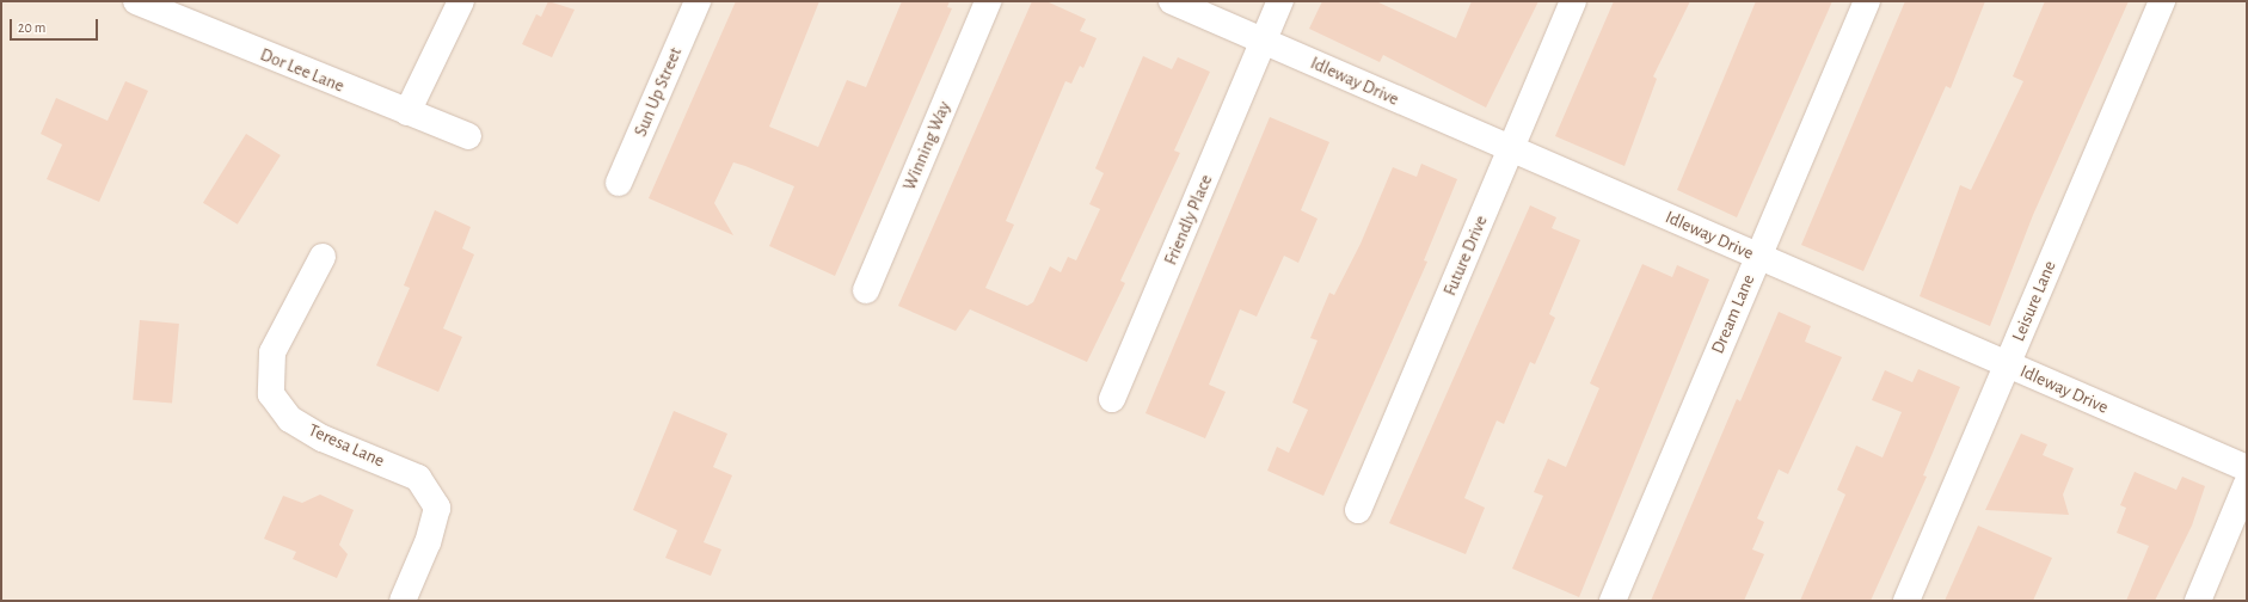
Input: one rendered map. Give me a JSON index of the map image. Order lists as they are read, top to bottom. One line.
{"streets":{"street":["Dor Lee Lane","Idleway Drive","Sun Up Street","Winning Way","Friendly Place","Future Drive","Leisure Lane","Dream Lane","Teresa Lane"]},"crossings":[["Idleway Drive","Friendly Place"],["Idleway Drive","Future Drive"],["Idleway Drive","Leisure Lane"],["Idleway Drive","Dream Lane"]],"scale_bar":"20 m"}
